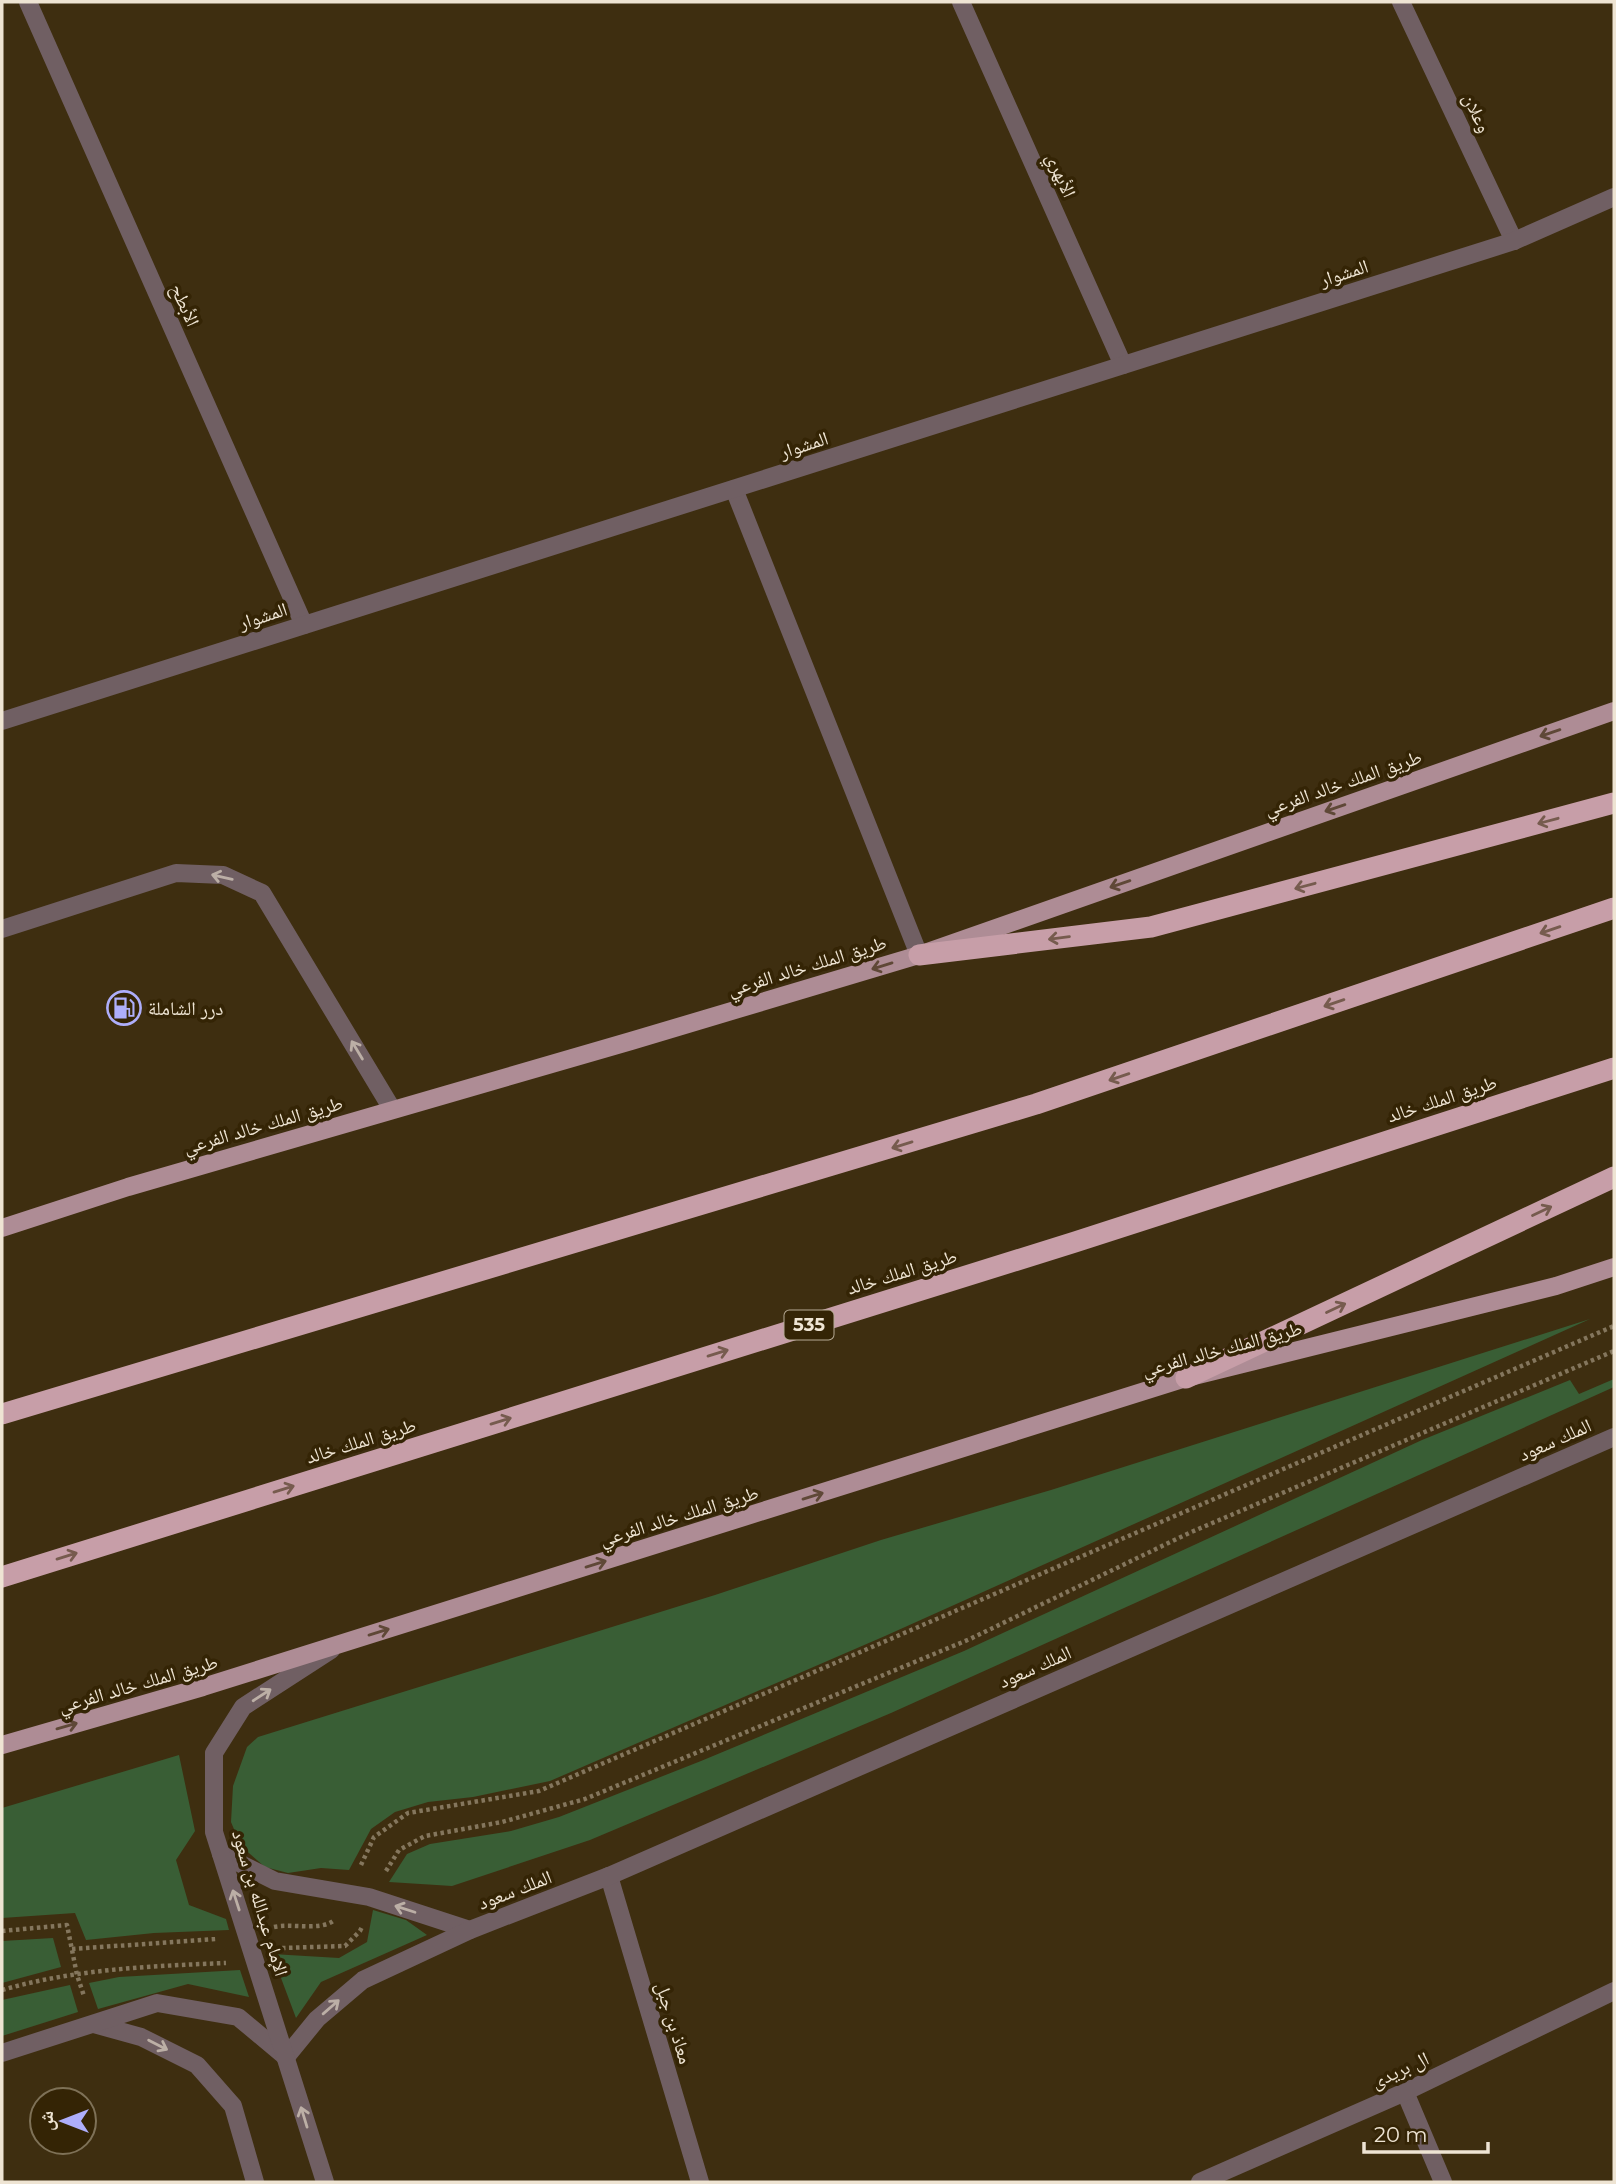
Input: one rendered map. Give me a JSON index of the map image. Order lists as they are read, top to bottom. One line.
{"streets":{"highway":["طريق الملك خالد","535"],"main road":["طريق الملك خالد الفرعي"],"street":["وعلان","الأبهري","المشوار","الأبطح","الملك سعود","الإمام عبدالله بن سعود","معاذ بن جبل","ال بريدى"]},"crossings":[["وعلان","المشوار"],["الأبهري","المشوار"],["المشوار","الأبطح"],["طريق الملك خالد الفرعي","الإمام عبدالله بن سعود"],["الملك سعود","الإمام عبدالله بن سعود"],["الملك سعود","معاذ بن جبل"]],"one_way":["الإمام عبدالله بن سعود"],"places":{"fuel station":["درر الشاملة"]},"scale_bar":"20 m","north":"left"}
